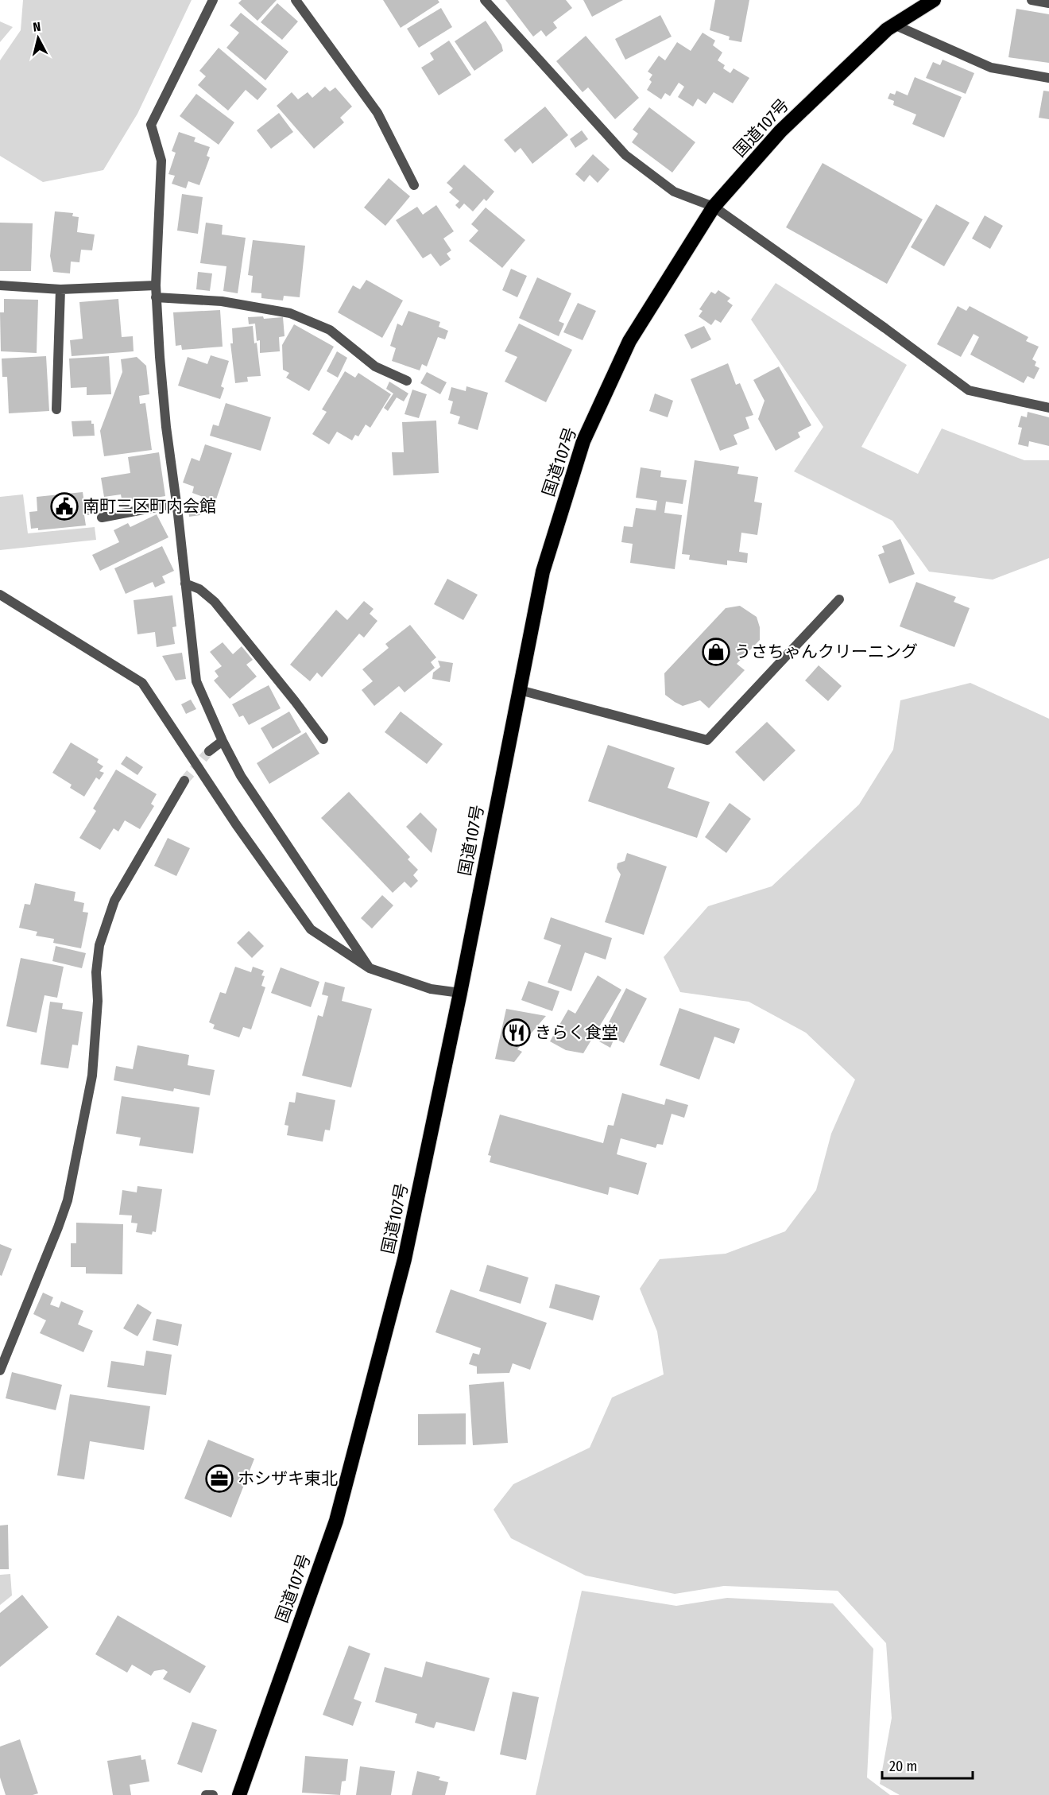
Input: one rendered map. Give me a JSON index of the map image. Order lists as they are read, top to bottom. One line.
{"streets":{"highway":["国道107号"]},"places":{"public building":["南町三区町内会館"],"shop":["うさちゃんクリーニング"],"restaurant":["きらく食堂"],"office":["ホシザキ東北"]},"scale_bar":"20 m","north":"top"}
